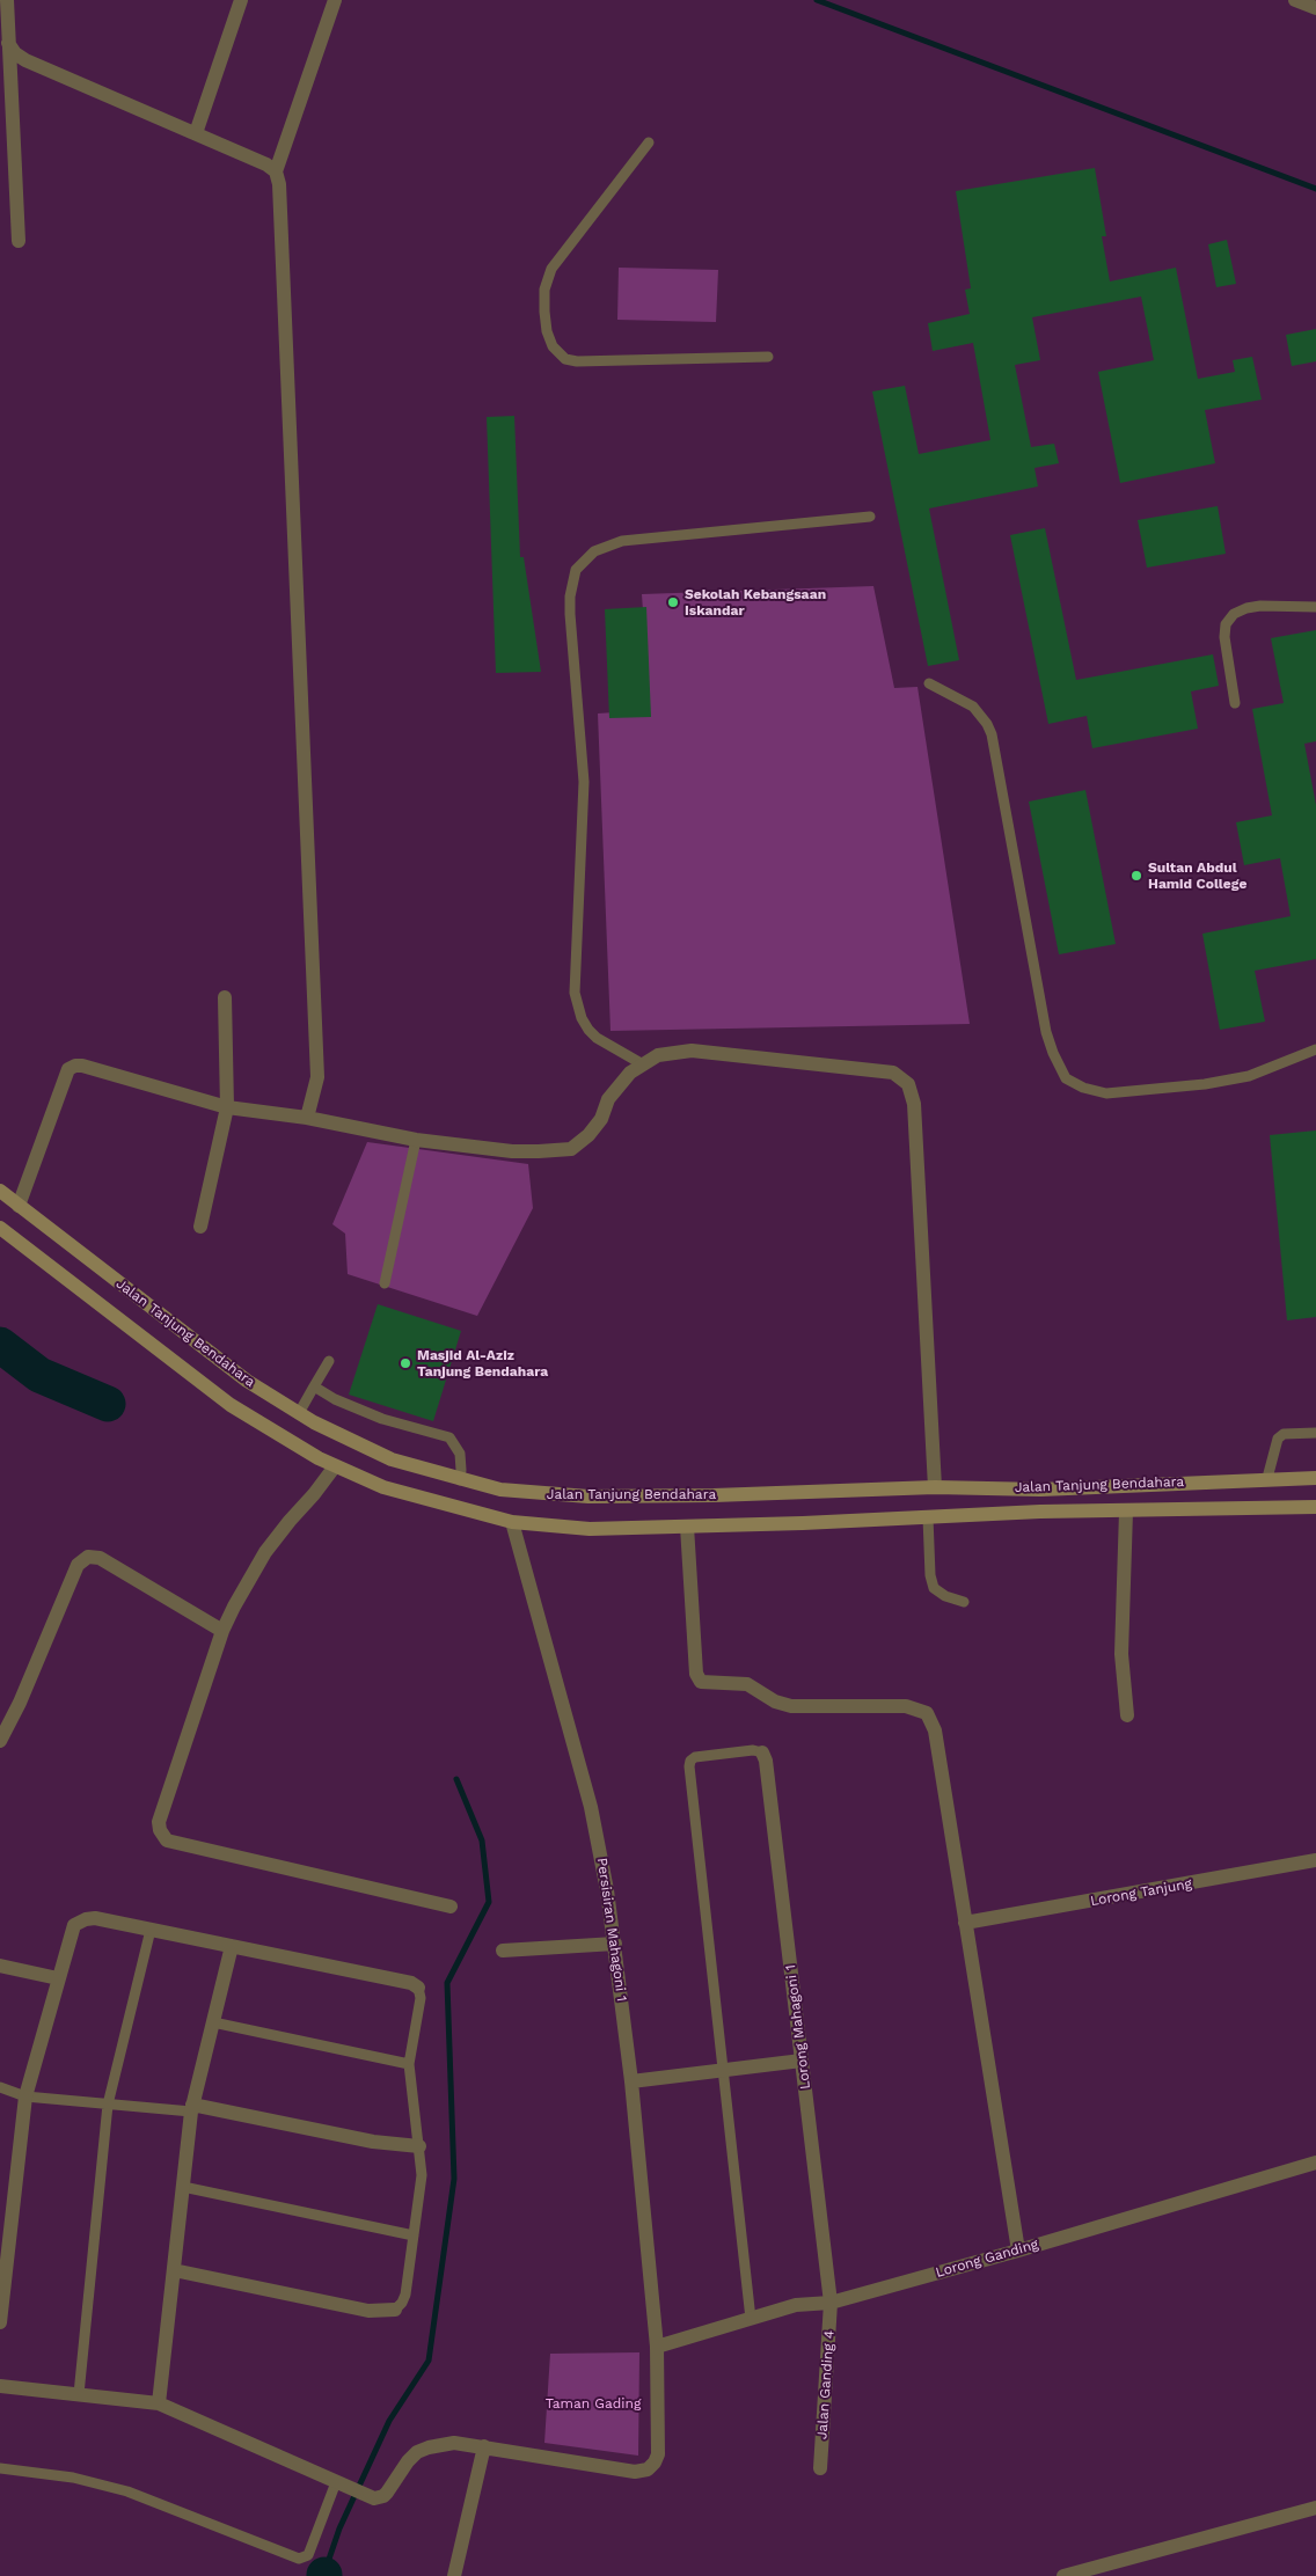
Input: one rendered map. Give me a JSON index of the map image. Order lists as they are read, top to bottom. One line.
{"streets":{"main road":["Jalan Tanjung Bendahara"],"street":["Lorong Tanjung","Persisiran Mahagoni 1","Lorong Mahagoni 1","Lorong Ganding","Jalan Ganding 4"]},"crossings":[["Jalan Tanjung Bendahara","Persisiran Mahagoni 1"],["Persisiran Mahagoni 1","Lorong Ganding"],["Lorong Mahagoni 1","Lorong Ganding"],["Lorong Mahagoni 1","Jalan Ganding 4"],["Lorong Ganding","Jalan Ganding 4"]],"parks":["Taman Gading"],"places":["Sekolah Kebangsaan Iskandar","Sultan Abdul Hamid College","Masjid Al-Aziz Tanjung Bendahara"]}
